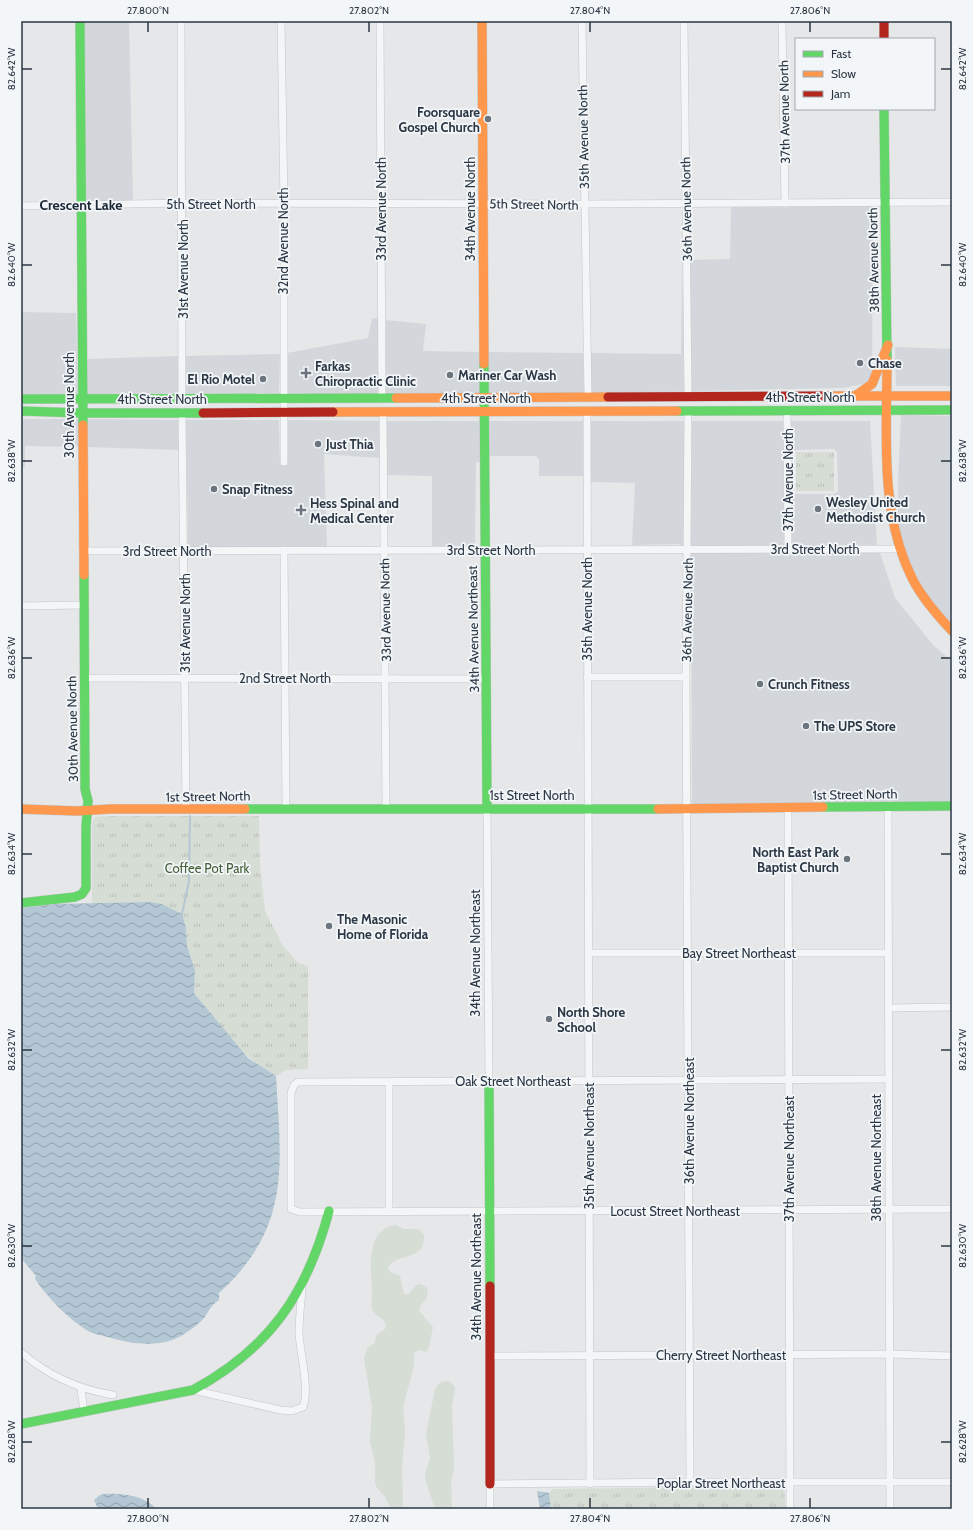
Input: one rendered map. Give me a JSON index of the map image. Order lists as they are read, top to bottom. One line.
{"streets":{"street":["37th Avenue North","35th Avenue North","5th Street North","33rd Avenue North","34th Avenue North","36th Avenue North","32nd Avenue North","38th Avenue North","31st Avenue North","4th Street North","30th Avenue North","3rd Street North","34th Avenue Northeast","2nd Street North","1st Street North","Bay Street Northeast","Oak Street Northeast","36th Avenue Northeast","35th Avenue Northeast","38th Avenue Northeast","37th Avenue Northeast","Locust Street Northeast","Cherry Street Northeast","Poplar Street Northeast"]},"crossings":[["37th Avenue North","5th Street North"],["37th Avenue North","4th Street North"],["37th Avenue North","3rd Street North"],["35th Avenue North","5th Street North"],["35th Avenue North","4th Street North"],["35th Avenue North","3rd Street North"],["35th Avenue North","1st Street North"],["35th Avenue North","35th Avenue Northeast"],["5th Street North","33rd Avenue North"],["5th Street North","34th Avenue North"],["5th Street North","36th Avenue North"],["5th Street North","32nd Avenue North"],["5th Street North","38th Avenue North"],["5th Street North","31st Avenue North"],["5th Street North","30th Avenue North"],["33rd Avenue North","4th Street North"],["33rd Avenue North","3rd Street North"],["33rd Avenue North","2nd Street North"],["33rd Avenue North","1st Street North"],["34th Avenue North","4th Street North"],["34th Avenue North","34th Avenue Northeast"],["36th Avenue North","4th Street North"],["36th Avenue North","3rd Street North"],["36th Avenue North","1st Street North"],["36th Avenue North","36th Avenue Northeast"],["32nd Avenue North","4th Street North"],["38th Avenue North","4th Street North"],["31st Avenue North","4th Street North"],["31st Avenue North","3rd Street North"],["31st Avenue North","2nd Street North"],["31st Avenue North","1st Street North"],["4th Street North","30th Avenue North"],["4th Street North","34th Avenue Northeast"],["30th Avenue North","3rd Street North"],["30th Avenue North","2nd Street North"],["30th Avenue North","1st Street North"],["3rd Street North","34th Avenue Northeast"],["34th Avenue Northeast","2nd Street North"],["34th Avenue Northeast","1st Street North"],["34th Avenue Northeast","Oak Street Northeast"],["34th Avenue Northeast","Locust Street Northeast"],["34th Avenue Northeast","Cherry Street Northeast"],["34th Avenue Northeast","Poplar Street Northeast"],["1st Street North","36th Avenue Northeast"],["1st Street North","35th Avenue Northeast"],["1st Street North","38th Avenue Northeast"],["1st Street North","37th Avenue Northeast"],["Bay Street Northeast","36th Avenue Northeast"],["Bay Street Northeast","35th Avenue Northeast"],["Bay Street Northeast","38th Avenue Northeast"],["Bay Street Northeast","37th Avenue Northeast"],["Oak Street Northeast","36th Avenue Northeast"],["Oak Street Northeast","35th Avenue Northeast"],["Oak Street Northeast","38th Avenue Northeast"],["Oak Street Northeast","37th Avenue Northeast"],["Oak Street Northeast","Locust Street Northeast"],["36th Avenue Northeast","Locust Street Northeast"],["36th Avenue Northeast","Cherry Street Northeast"],["36th Avenue Northeast","Poplar Street Northeast"],["35th Avenue Northeast","Locust Street Northeast"],["35th Avenue Northeast","Cherry Street Northeast"],["35th Avenue Northeast","Poplar Street Northeast"],["38th Avenue Northeast","Locust Street Northeast"],["38th Avenue Northeast","Cherry Street Northeast"],["38th Avenue Northeast","Poplar Street Northeast"],["37th Avenue Northeast","Locust Street Northeast"],["37th Avenue Northeast","Cherry Street Northeast"],["37th Avenue Northeast","Poplar Street Northeast"]],"districts":["Crescent Lake"],"parks":["Coffee Pot Park"],"places":{"other":["Foorsquare Gospel Church","Chase","Mariner Car Wash","El Rio Motel","Just Thia","Snap Fitness","Wesley United Methodist Church","Crunch Fitness","The UPS Store","North East Park Baptist Church","The Masonic Home of Florida","North Shore School"],"health":["Farkas Chiropractic Clinic","Hess Spinal and Medical Center"]},"legend":["Fast","Slow","Jam"],"coordinates":["27.800°N","27.802°N","27.804°N","27.806°N","82.642°W","82.640°W","82.638°W","82.636°W","82.634°W","82.632°W","82.630°W","82.628°W"]}
